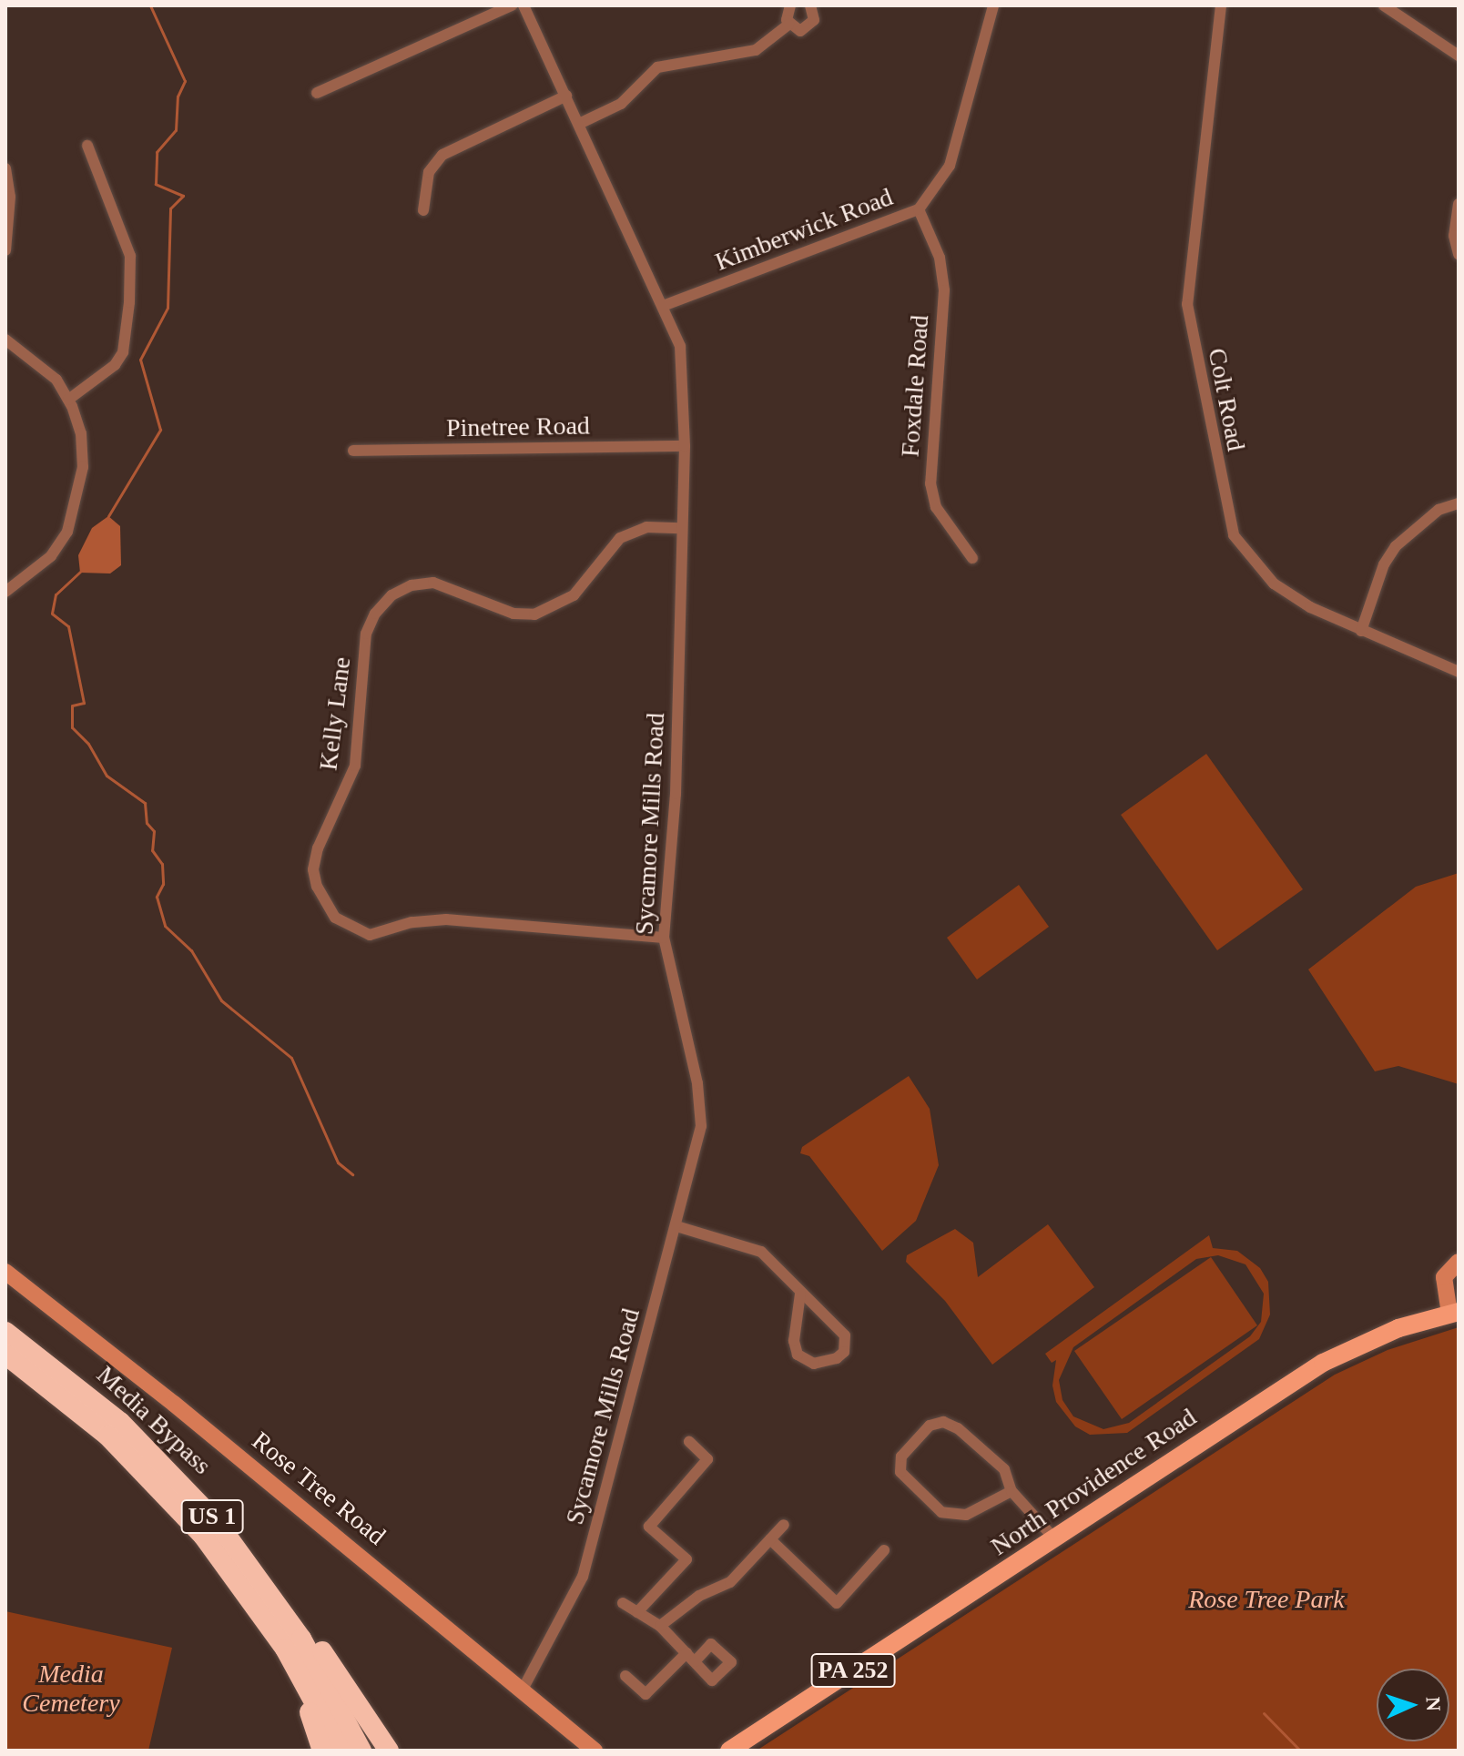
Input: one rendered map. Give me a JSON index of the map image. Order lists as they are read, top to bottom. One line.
{"streets":{"highway":["Media Bypass","US 1"],"main road":["North Providence Road","PA 252"],"street":["Kimberwick Road","Foxdale Road","Colt Road","Pinetree Road","Kelly Lane","Sycamore Mills Road","Rose Tree Road"]},"crossings":[["Kimberwick Road","Foxdale Road"],["Kimberwick Road","Sycamore Mills Road"],["Pinetree Road","Sycamore Mills Road"],["Kelly Lane","Sycamore Mills Road"],["Sycamore Mills Road","Rose Tree Road"]],"parks":["Rose Tree Park","Media Cemetery"],"north":"right"}
